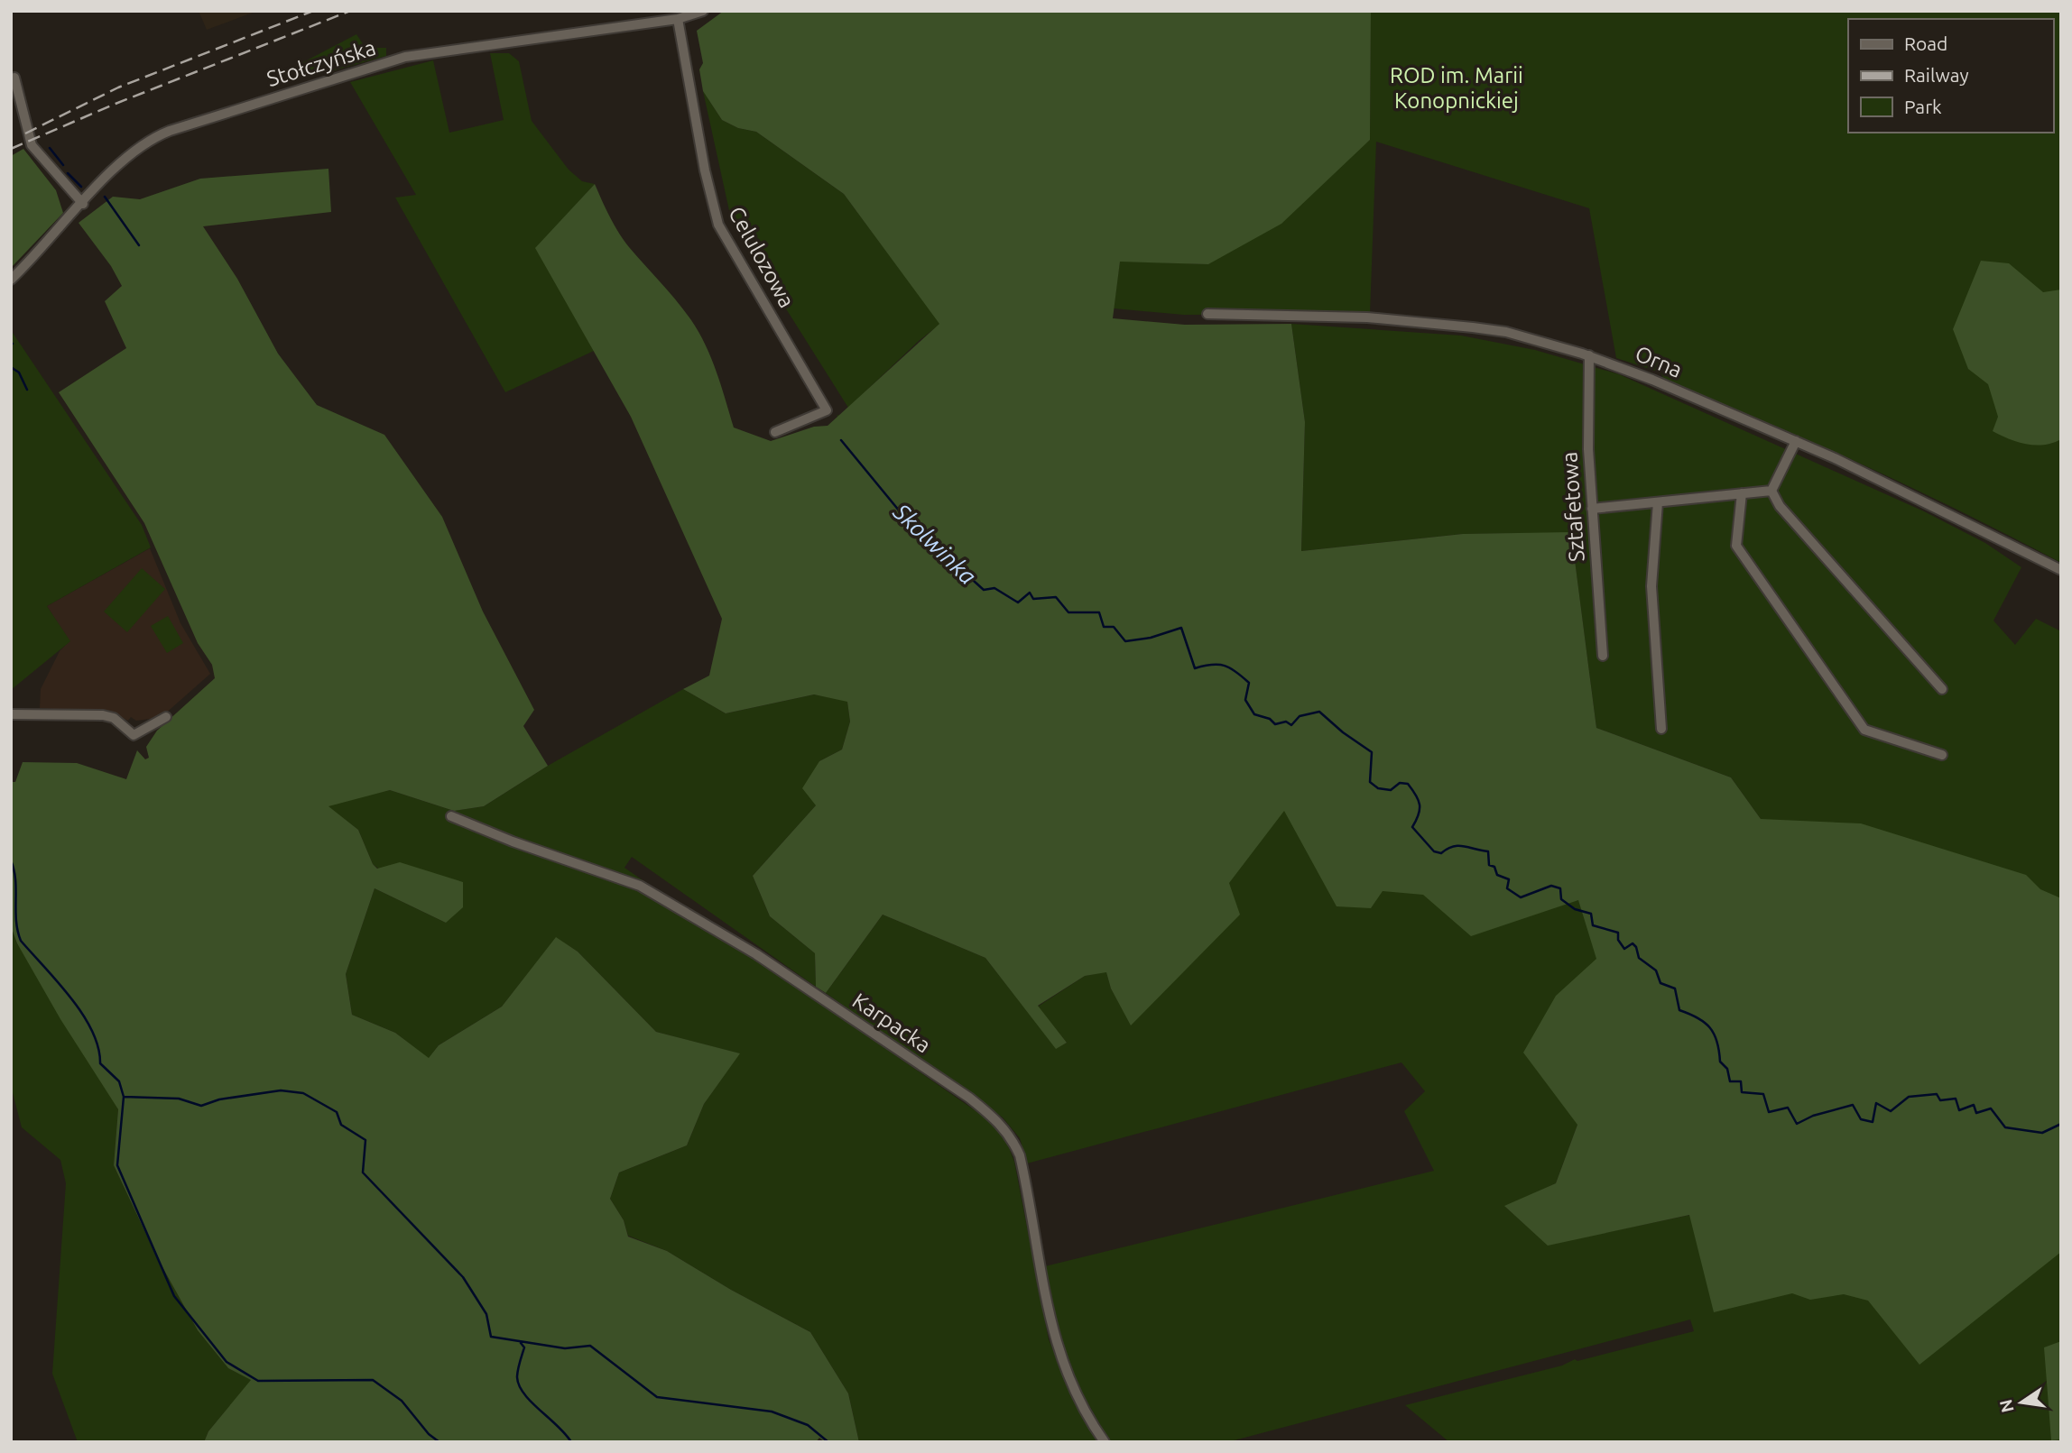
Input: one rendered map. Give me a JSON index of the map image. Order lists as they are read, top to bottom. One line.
{"streets":{"street":["Stołczyńska","Celulozowa","Orna","Sztafetowa","Karpacka"]},"crossings":[["Stołczyńska","Celulozowa"],["Orna","Sztafetowa"]],"water":["Skolwinka"],"parks":["ROD im. Marii Konopnickiej"],"legend":["Road","Railway","Park"],"north":"left"}
